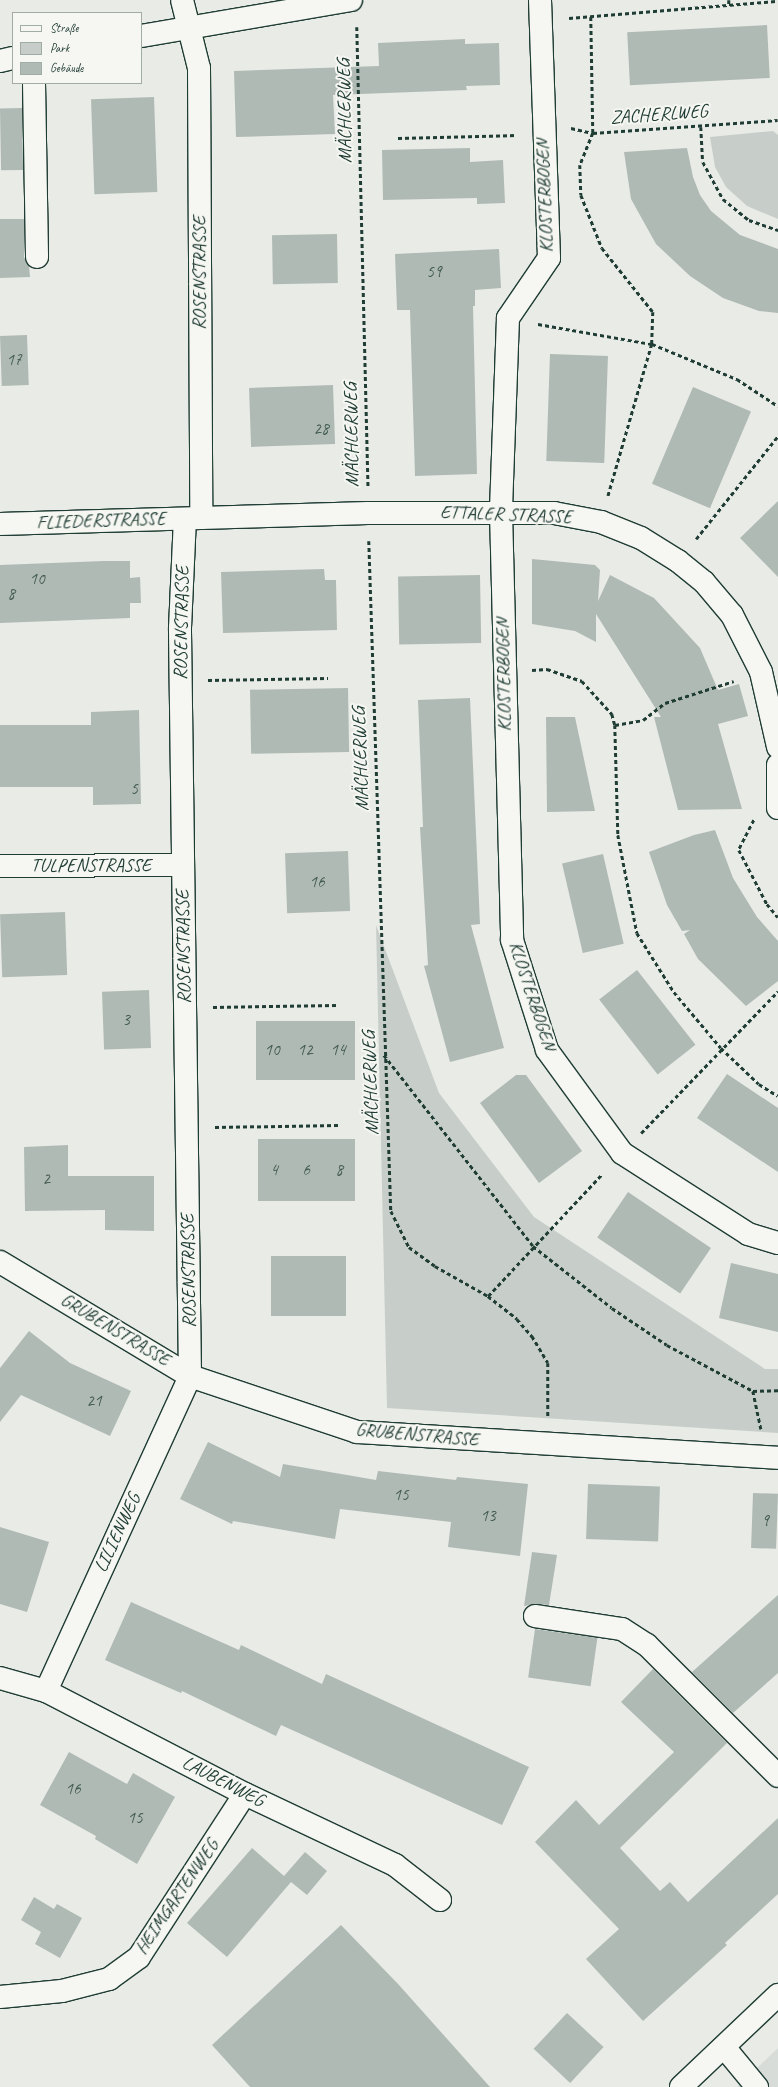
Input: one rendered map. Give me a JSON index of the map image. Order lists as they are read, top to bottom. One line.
{"streets":{"street":["KLOSTERBOGEN","ROSENSTRASSE","ETTALER STRASSE","FLIEDERSTRASSE","TULPENSTRASSE","GRUBENSTRASSE","LILIENWEG","LAUBENWEG","HEIMGARTENWEG"],"path":["MÄCHLERWEG","ZACHERLWEG"]},"crossings":[["MÄCHLERWEG","ETTALER STRASSE"],["MÄCHLERWEG","GRUBENSTRASSE"],["ZACHERLWEG","KLOSTERBOGEN"],["KLOSTERBOGEN","ETTALER STRASSE"],["ROSENSTRASSE","ETTALER STRASSE"],["ROSENSTRASSE","FLIEDERSTRASSE"],["ROSENSTRASSE","TULPENSTRASSE"],["ROSENSTRASSE","GRUBENSTRASSE"],["ROSENSTRASSE","LILIENWEG"],["ETTALER STRASSE","FLIEDERSTRASSE"],["GRUBENSTRASSE","LILIENWEG"],["LILIENWEG","LAUBENWEG"],["LAUBENWEG","HEIMGARTENWEG"]],"house_numbers":["59","17","28","10","8","5","16","3","10","12","14","4","6","8","2","21","15","13","9","16","15"],"legend":["Straße","Park","Gebäude"]}
